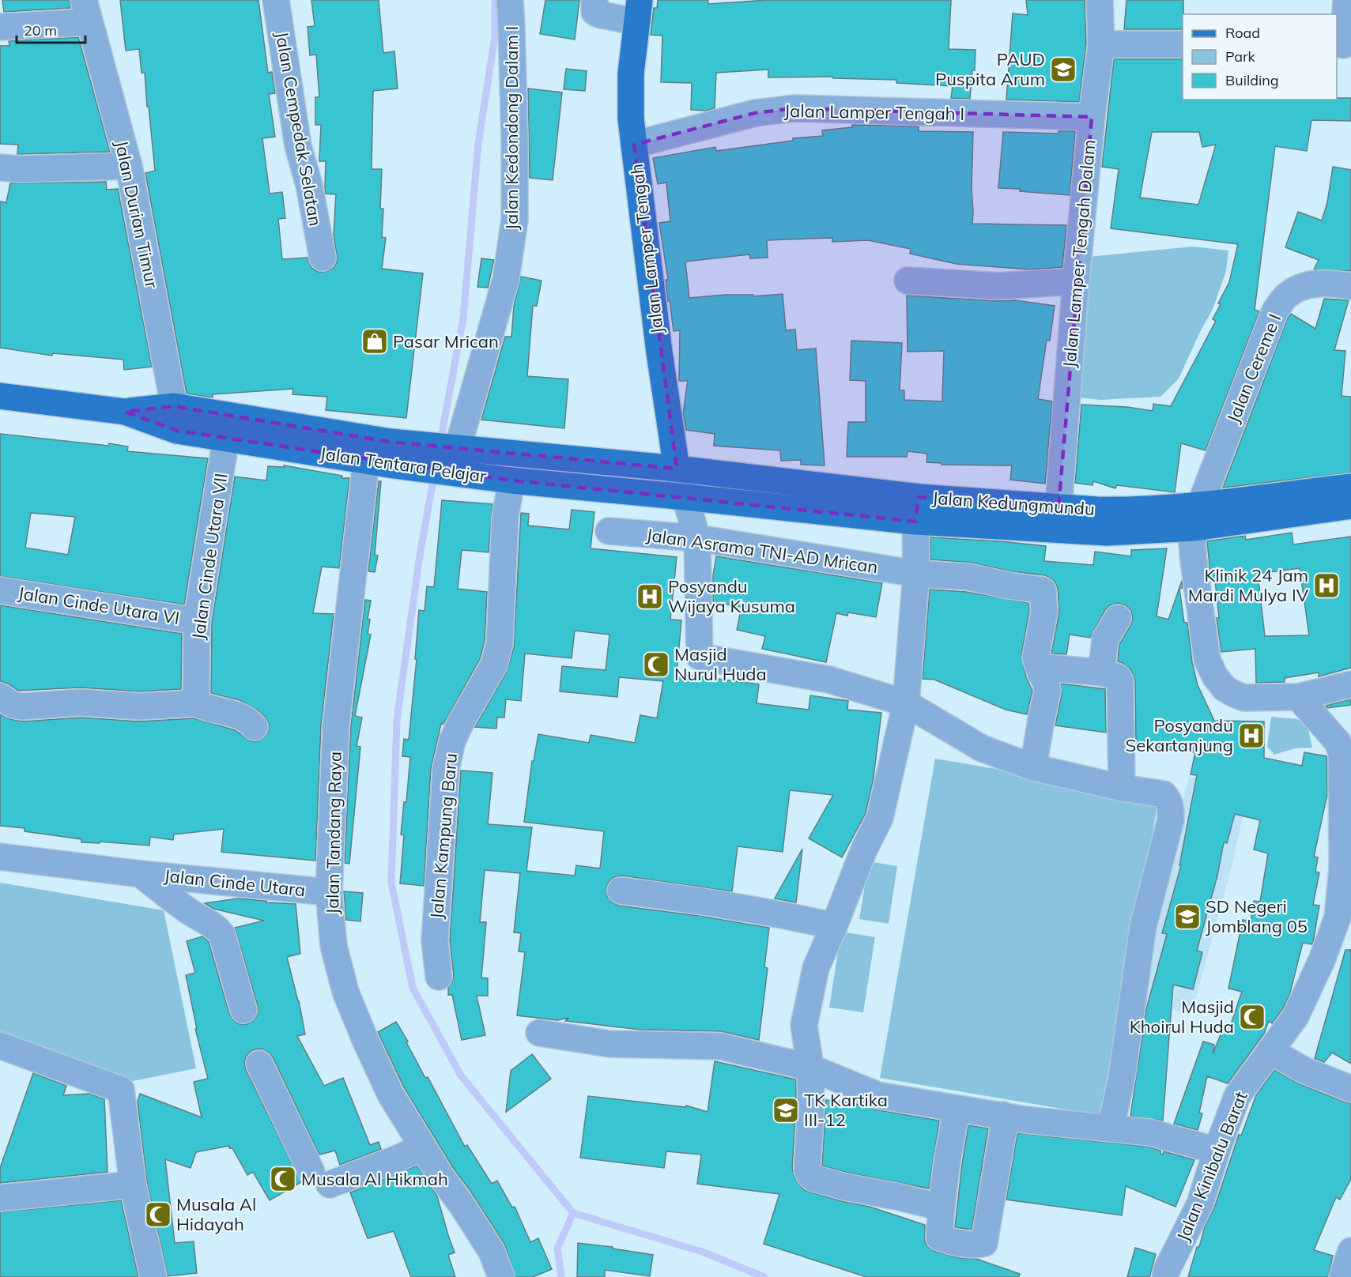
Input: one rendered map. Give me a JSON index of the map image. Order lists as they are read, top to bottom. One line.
{"streets":{"main road":["Jalan Lamper Tengah","Jalan Tentara Pelajar","Jalan Kedungmundu"],"street":["Jalan Lamper Tengah I","Jalan Kedondong Dalam I","Jalan Cempedak Selatan","Jalan Durian Timur","Jalan Lamper Tengah Dalam","Jalan Cereme I","Jalan Asrama TNI-AD Mrican","Jalan Cinde Utara VII","Jalan Cinde Utara VI","Jalan Tandang Raya","Jalan Kampung Baru","Jalan Cinde Utara","Jalan Kinibalu Barat"]},"crossings":[["Jalan Lamper Tengah I","Jalan Lamper Tengah"],["Jalan Lamper Tengah I","Jalan Lamper Tengah Dalam"],["Jalan Kedondong Dalam I","Jalan Tentara Pelajar"],["Jalan Durian Timur","Jalan Tentara Pelajar"],["Jalan Lamper Tengah","Jalan Tentara Pelajar"],["Jalan Lamper Tengah","Jalan Kedungmundu"],["Jalan Lamper Tengah","Jalan Asrama TNI-AD Mrican"],["Jalan Lamper Tengah Dalam","Jalan Kedungmundu"],["Jalan Cereme I","Jalan Kedungmundu"],["Jalan Cereme I","Jalan Kinibalu Barat"],["Jalan Tentara Pelajar","Jalan Kedungmundu"],["Jalan Tentara Pelajar","Jalan Cinde Utara VII"],["Jalan Tentara Pelajar","Jalan Tandang Raya"],["Jalan Tentara Pelajar","Jalan Kampung Baru"],["Jalan Cinde Utara VII","Jalan Cinde Utara VI"],["Jalan Tandang Raya","Jalan Cinde Utara"]],"places":{"school or university":["PAUD Puspita Arum","SD Negeri Jomblang 05","TK Kartika III-12"],"shop":["Pasar Mrican"],"hospital":["Klinik 24 Jam Mardi Mulya IV","Posyandu Wijaya Kusuma","Posyandu Sekartanjung"],"mosque":["Masjid Nurul Huda","Masjid Khoirul Huda","Musala Al Hikmah","Musala Al Hidayah"]},"legend":["Road","Park","Building"],"scale_bar":"20 m"}
